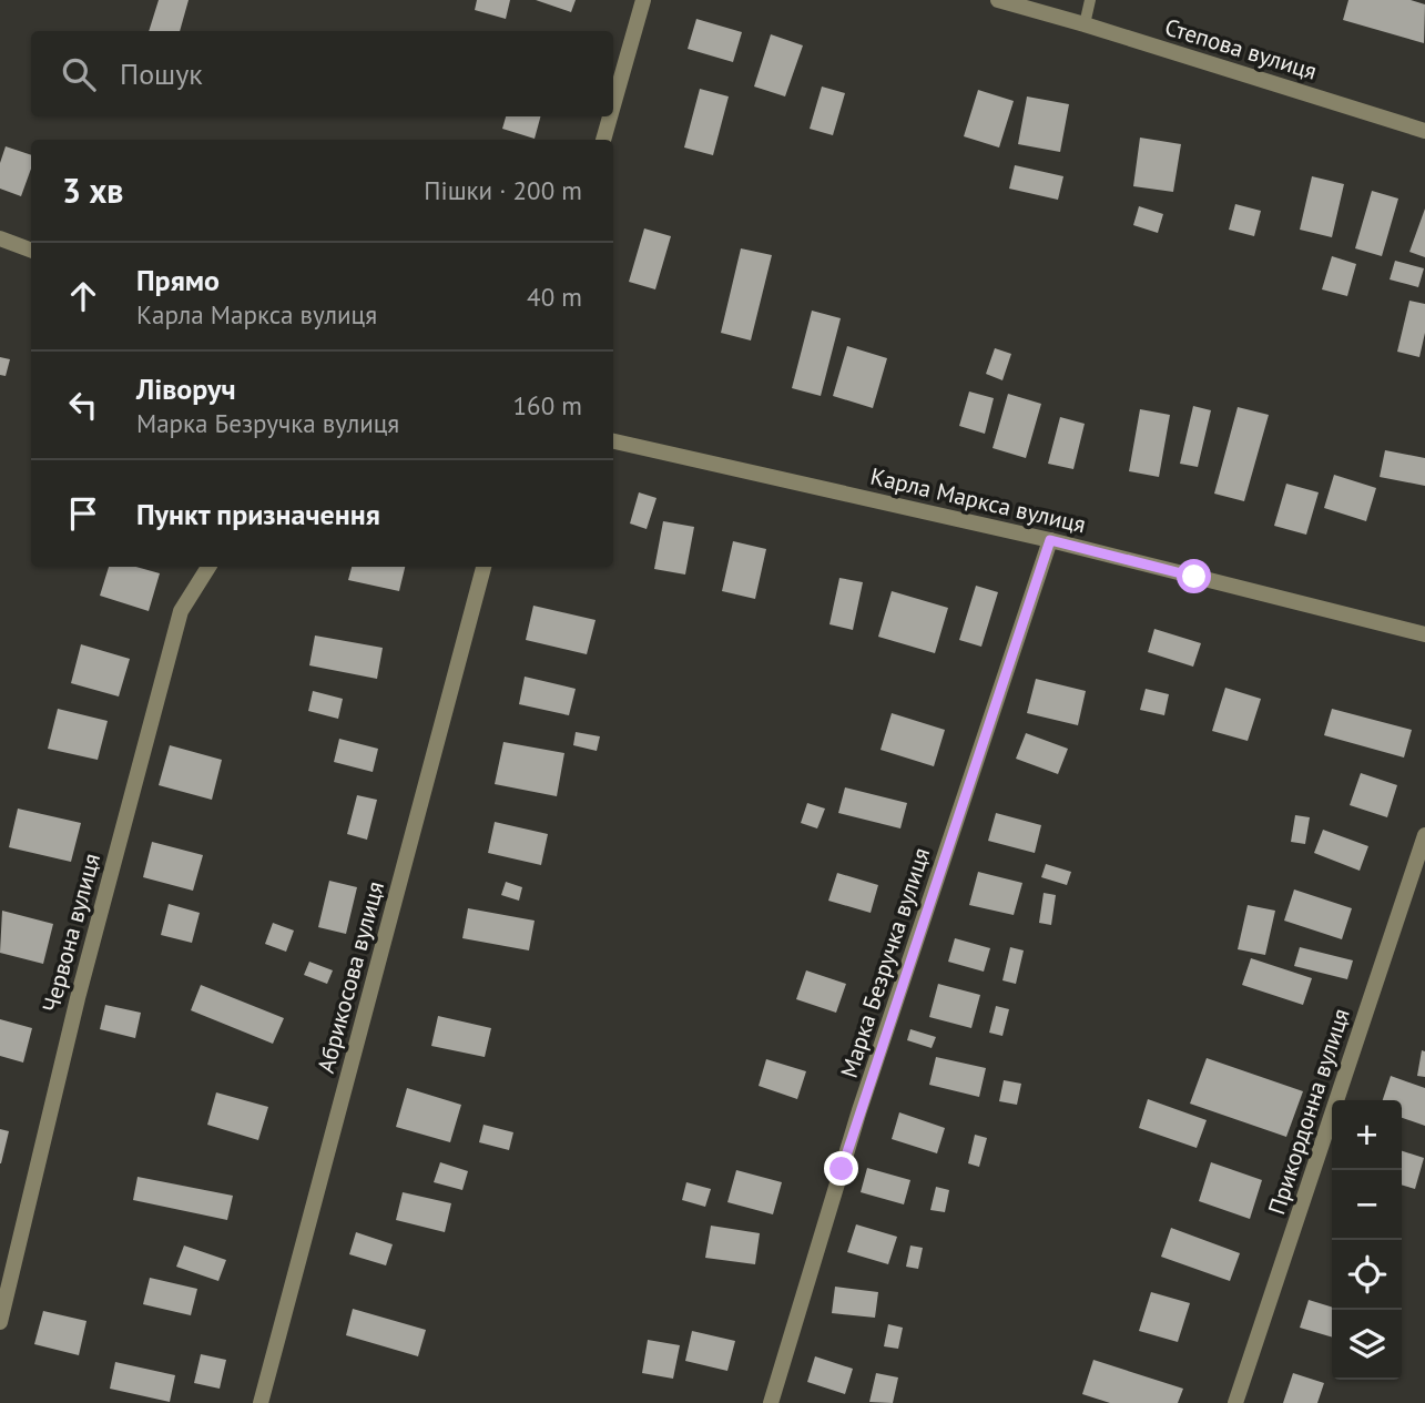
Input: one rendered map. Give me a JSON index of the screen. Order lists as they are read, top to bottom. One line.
{"streets":{"street":["Степова вулиця","Карла Маркса вулиця","Червона вулиця","Марка Безручка вулиця","Абрикосова вулиця","Прикордонна вулиця"]},"crossings":[["Карла Маркса вулиця","Марка Безручка вулиця"]],"page":{"search":"Пошук","heading":["3 хв","Пішки · 200 m"],"list":[["Прямо","Карла Маркса вулиця","40 m"],["Ліворуч","Марка Безручка вулиця","160 m"],"Пункт призначення"],"map_buttons":["+","−"]}}
